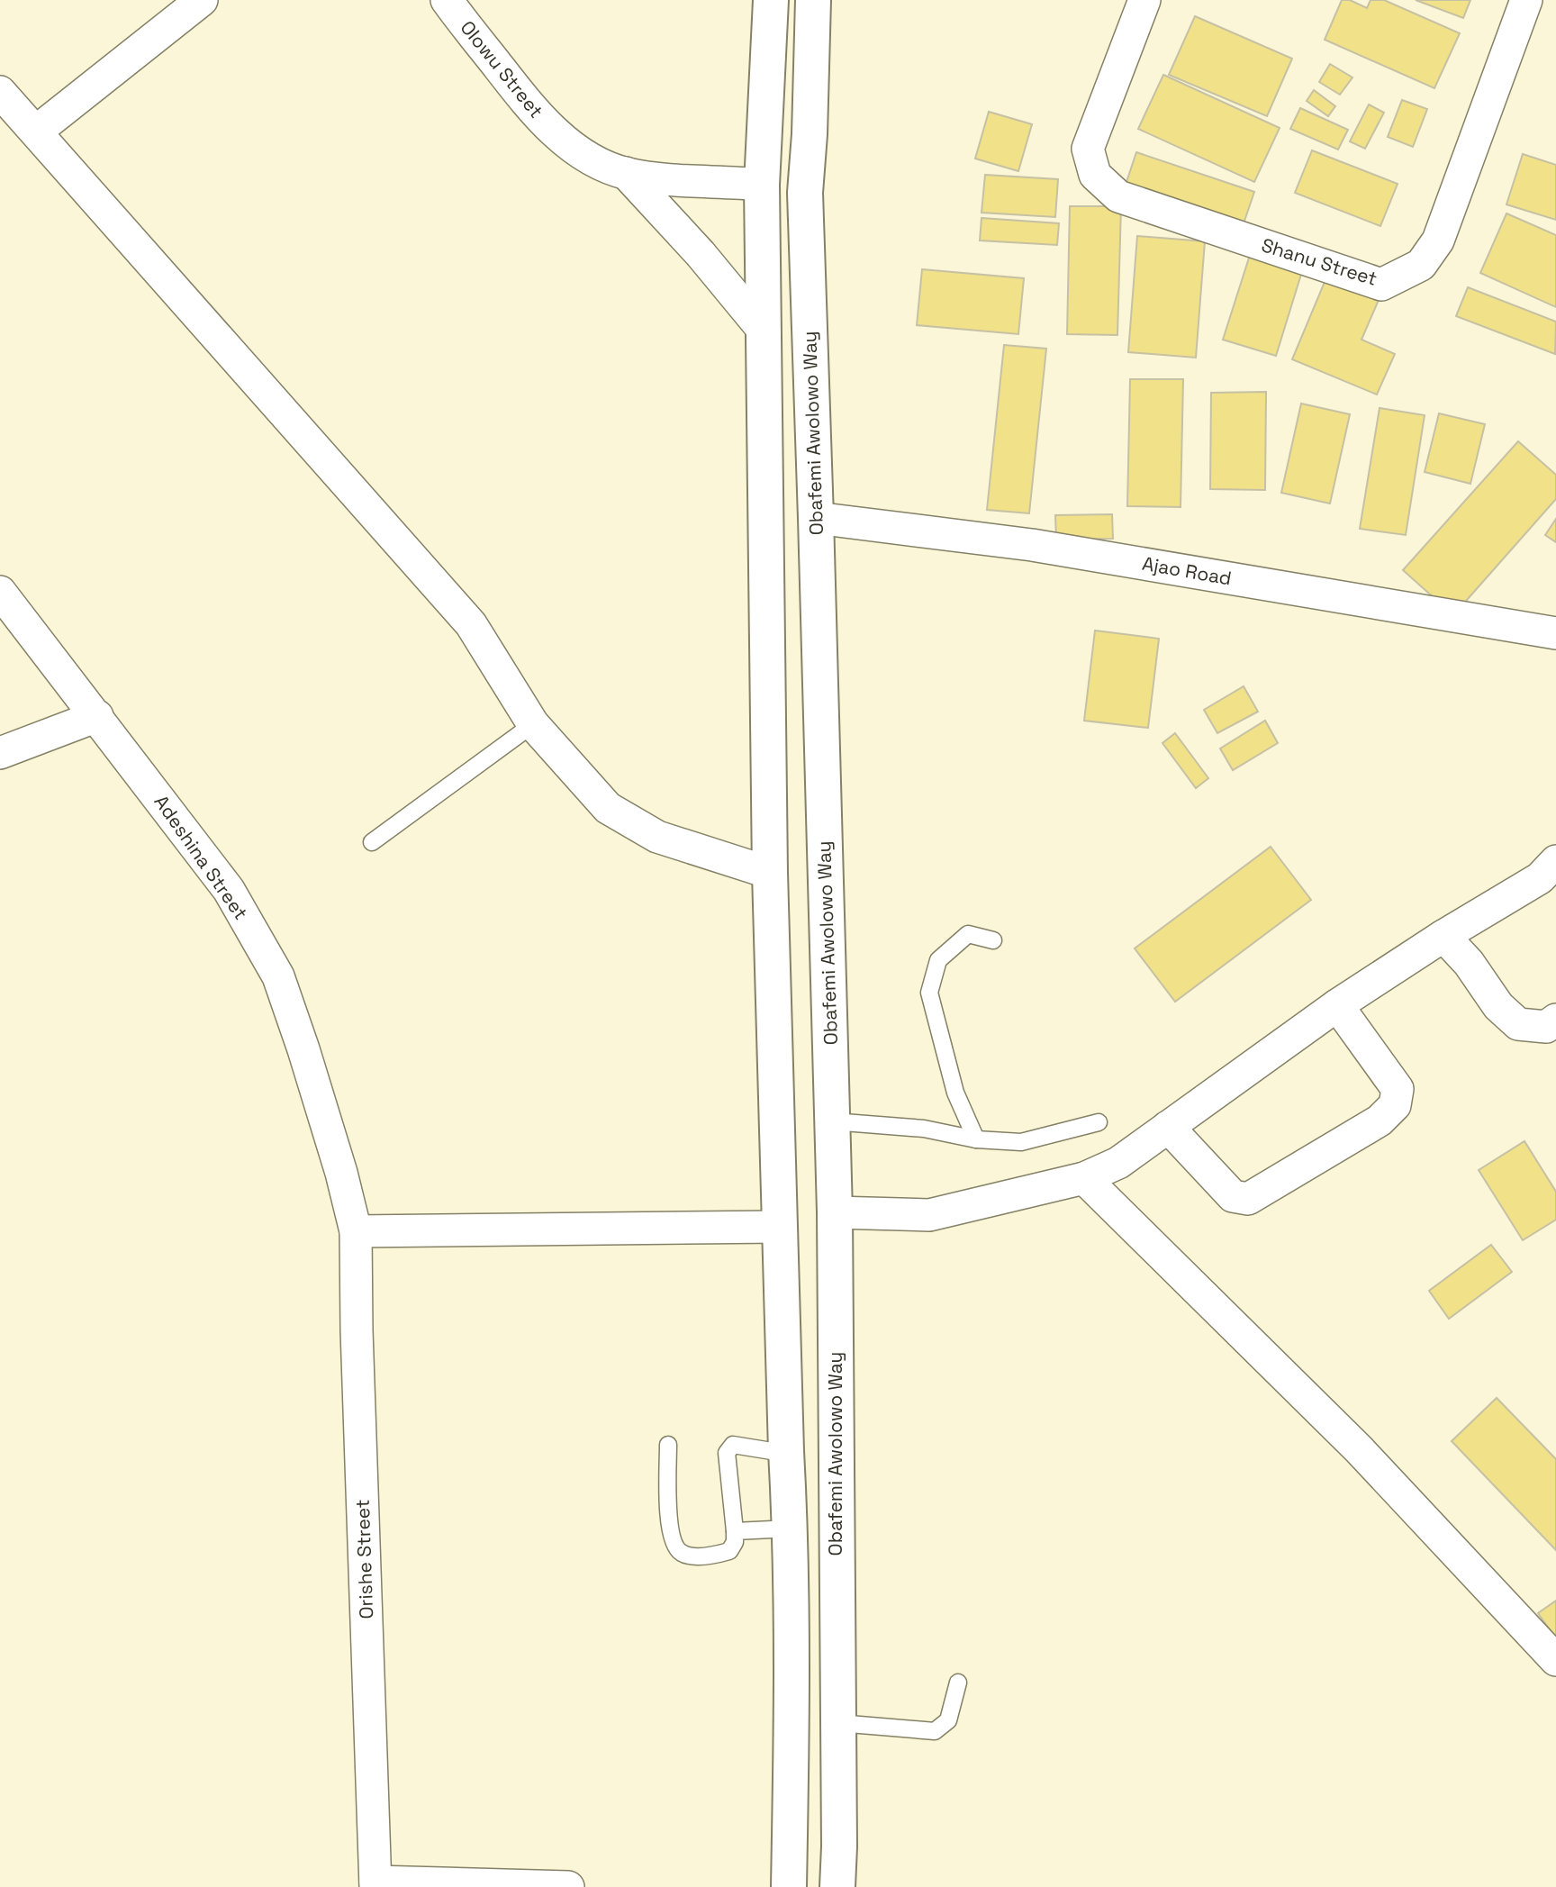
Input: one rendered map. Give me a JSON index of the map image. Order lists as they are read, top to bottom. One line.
{"streets":{"main road":["Obafemi Awolowo Way"],"street":["Olowu Street","Shanu Street","Ajao Road","Adeshina Street","Orishe Street"]},"crossings":[["Obafemi Awolowo Way","Ajao Road"],["Adeshina Street","Orishe Street"]]}
